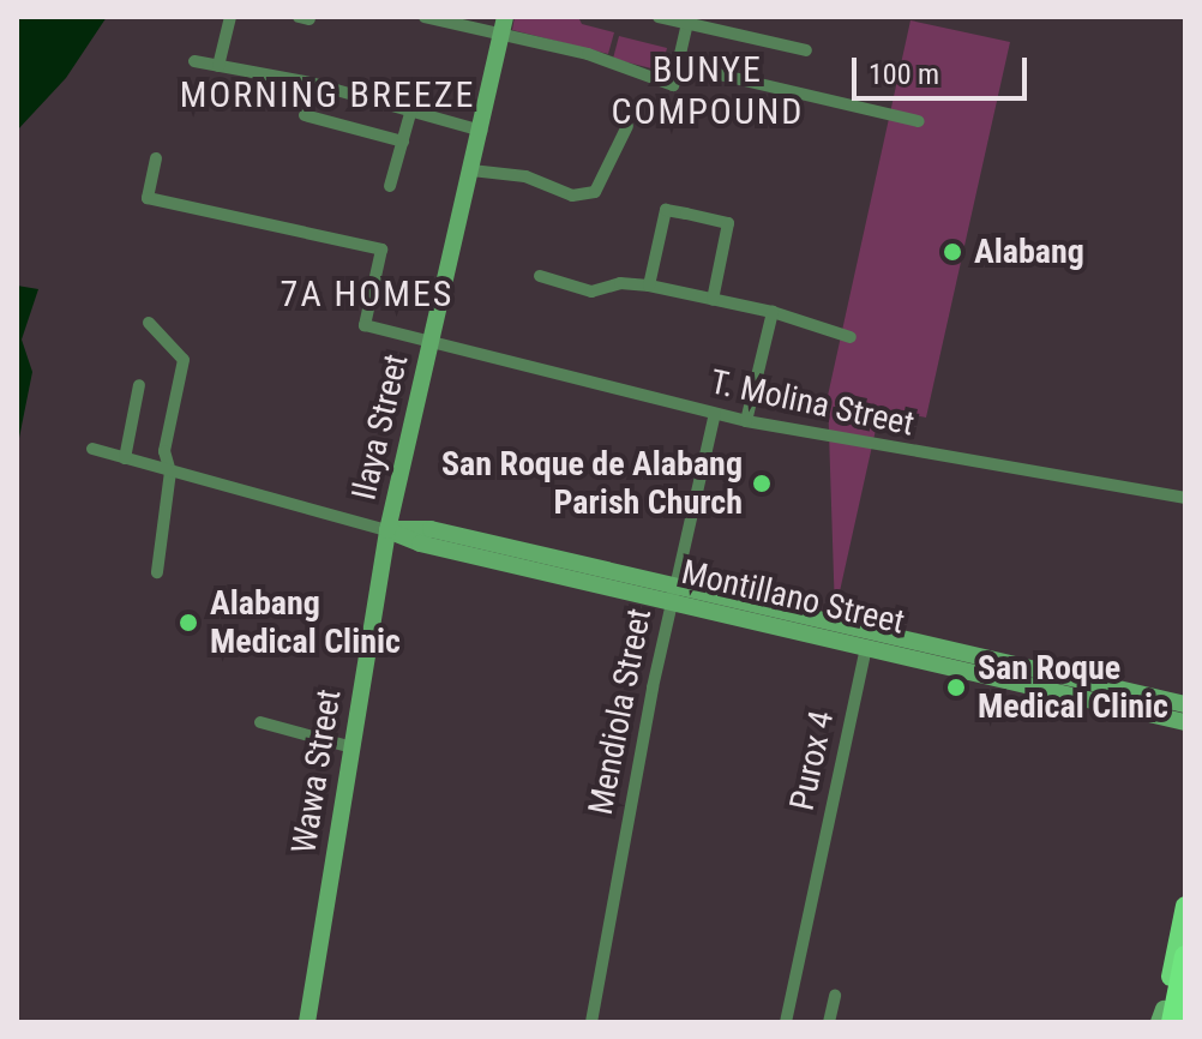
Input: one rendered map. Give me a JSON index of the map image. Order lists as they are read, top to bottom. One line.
{"streets":{"main road":["Ilaya Street","Montillano Street","Wawa Street"],"street":["T. Molina Street","Mendiola Street","Purox 4"]},"crossings":[["T. Molina Street","Ilaya Street"],["T. Molina Street","Mendiola Street"],["Ilaya Street","Montillano Street"],["Ilaya Street","Wawa Street"],["Montillano Street","Mendiola Street"],["Montillano Street","Purox 4"],["Montillano Street","Wawa Street"]],"districts":["BUNYE COMPOUND","MORNING BREEZE","7A HOMES"],"places":["Alabang","San Roque de Alabang Parish Church","Alabang Medical Clinic","San Roque Medical Clinic"],"scale_bar":"100 m"}
